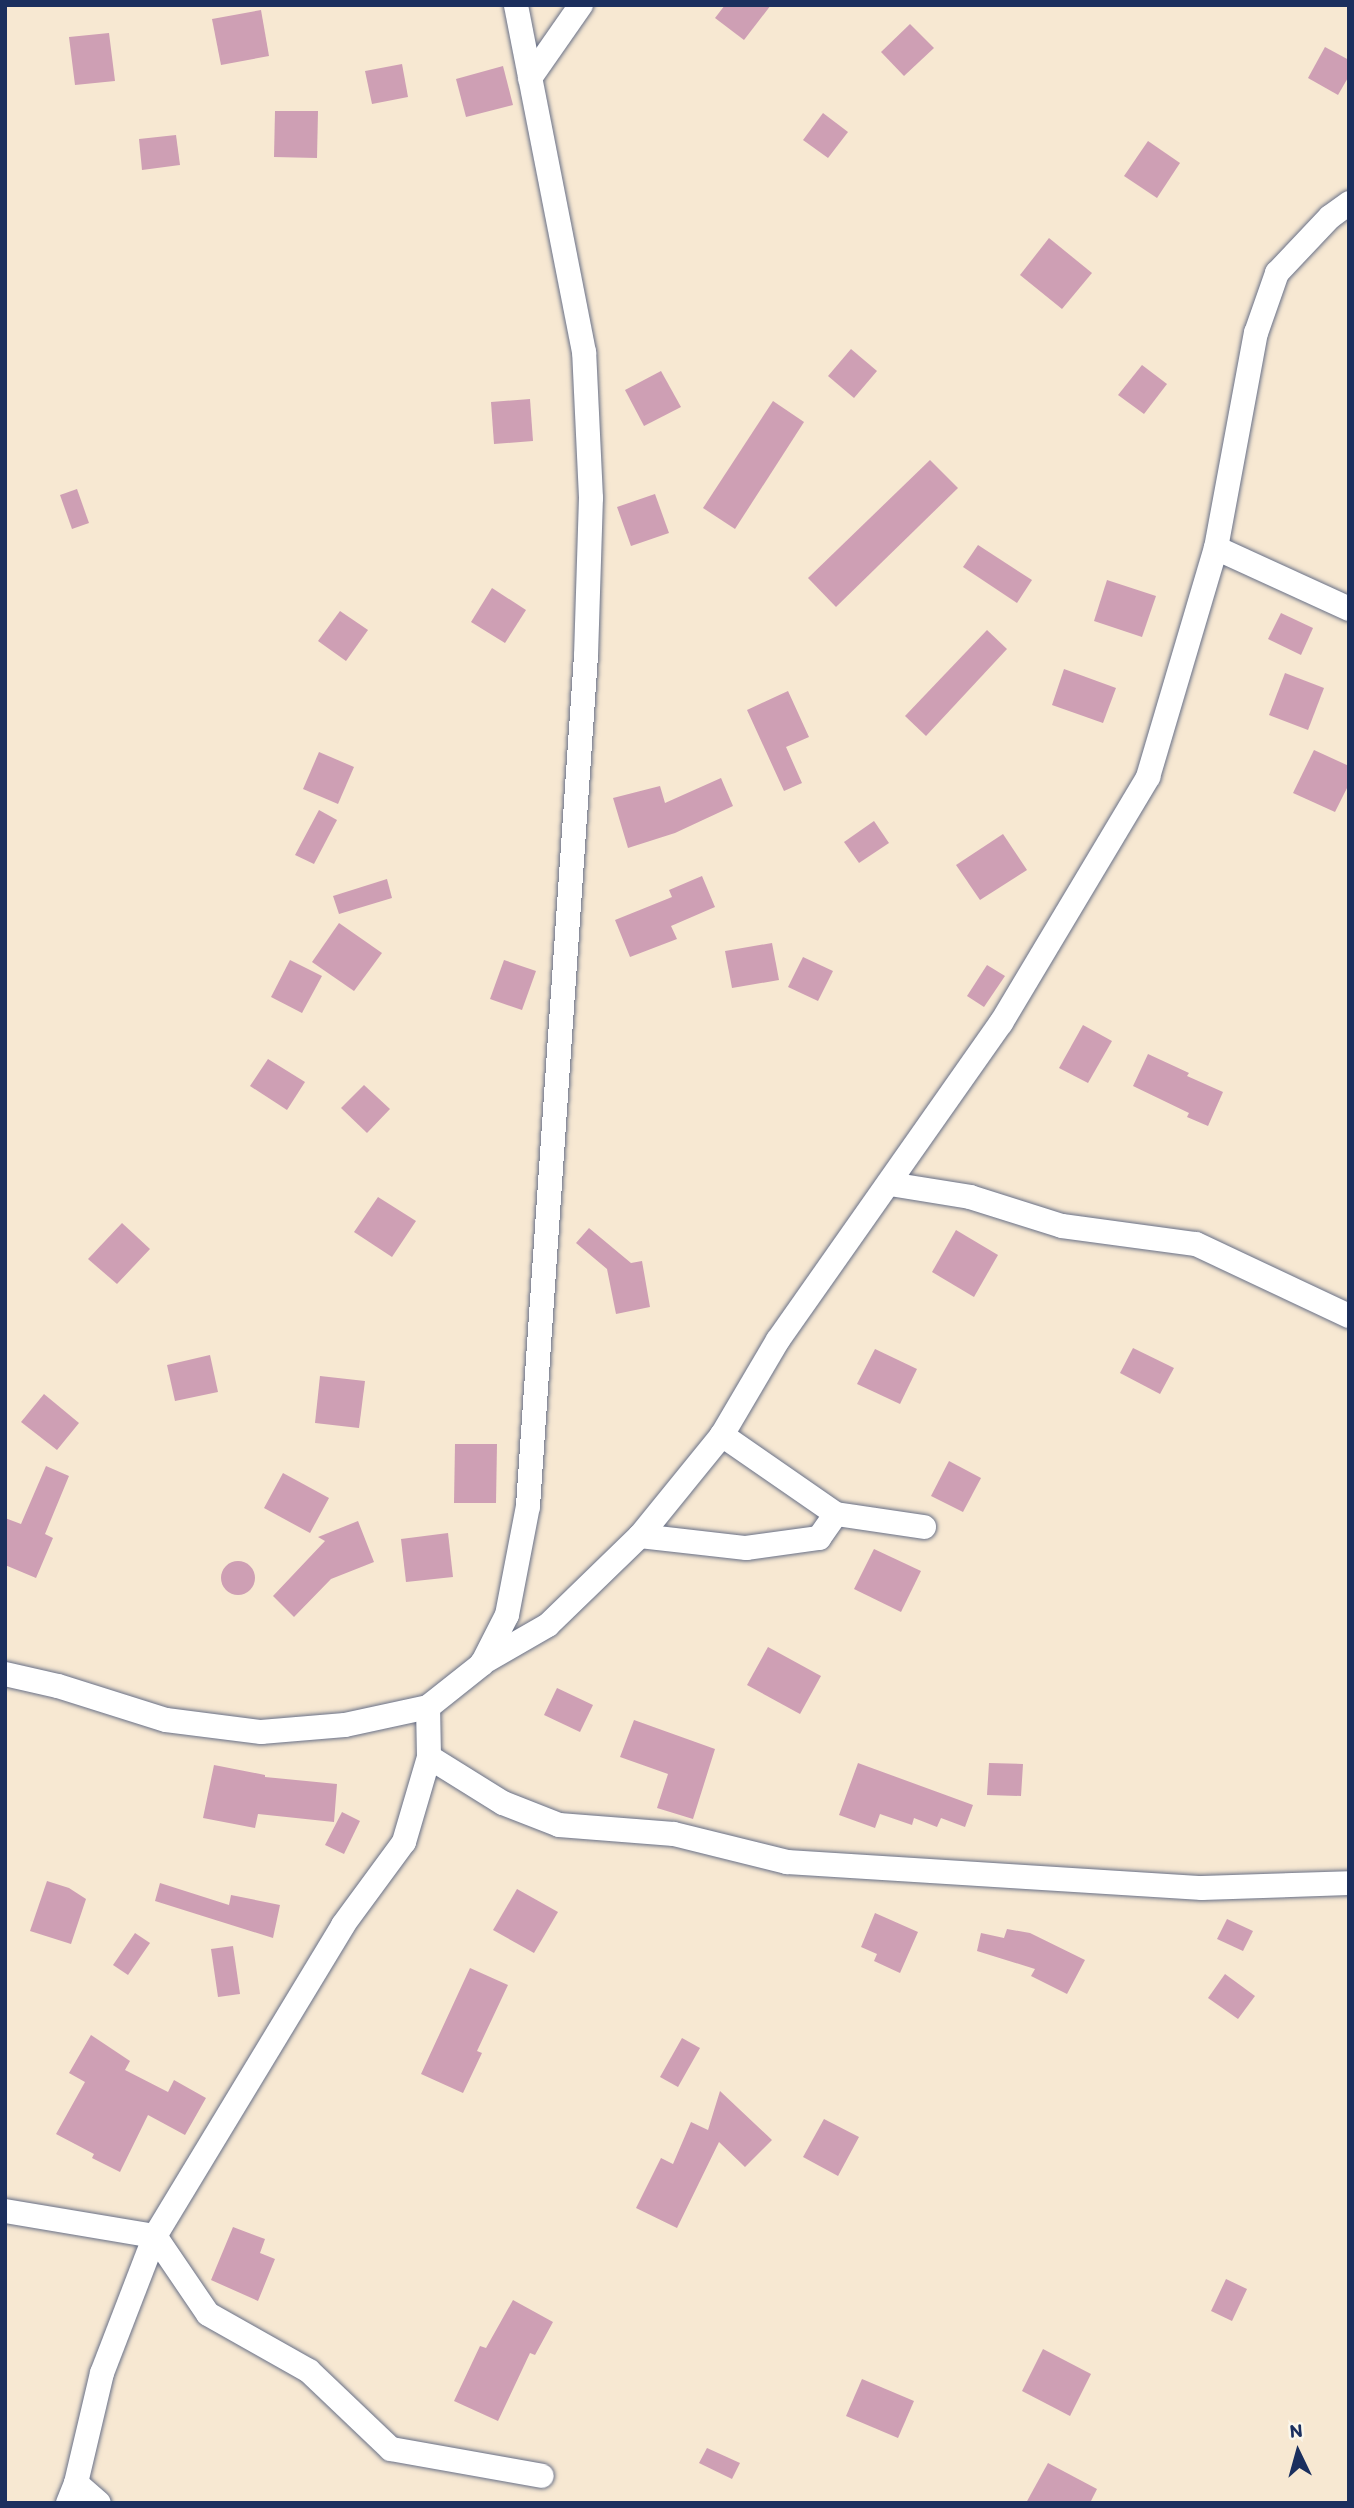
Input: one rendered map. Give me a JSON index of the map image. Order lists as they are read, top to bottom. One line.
{"north":"top"}
